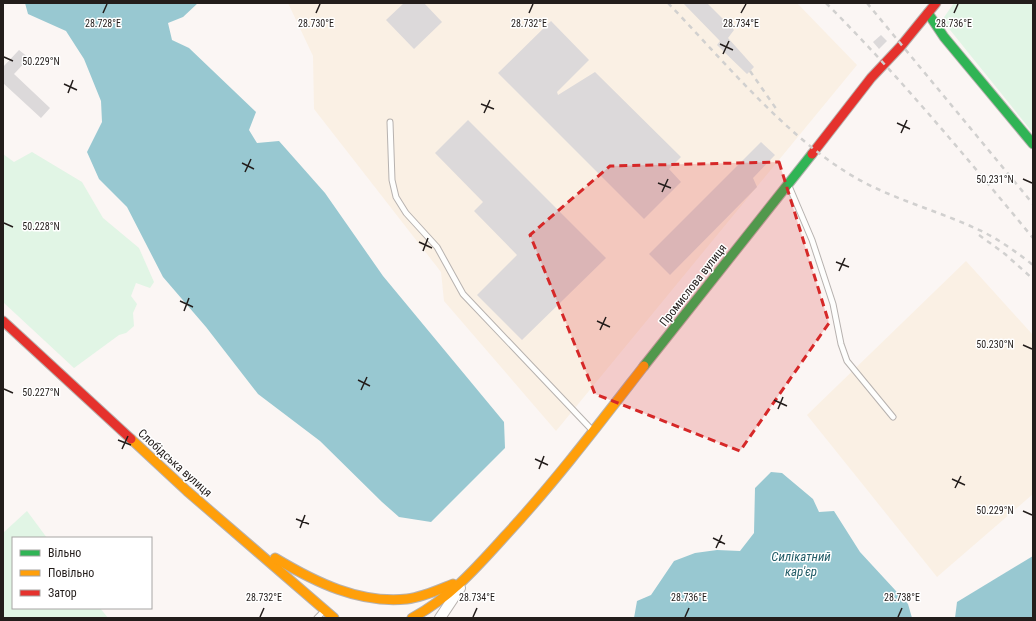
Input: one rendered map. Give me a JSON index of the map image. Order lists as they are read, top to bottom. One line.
{"streets":{"street":["Промислова вулиця","Слобідська вулиця"]},"water":["Силікатний кар'єр"],"legend":["Вільно","Повільно","Затор"],"coordinates":["28.728°E","28.732°E","28.736°E","28.730°E","28.734°E","50.229°N","50.231°N","50.228°N","50.230°N","50.227°N","28.738°E"]}
